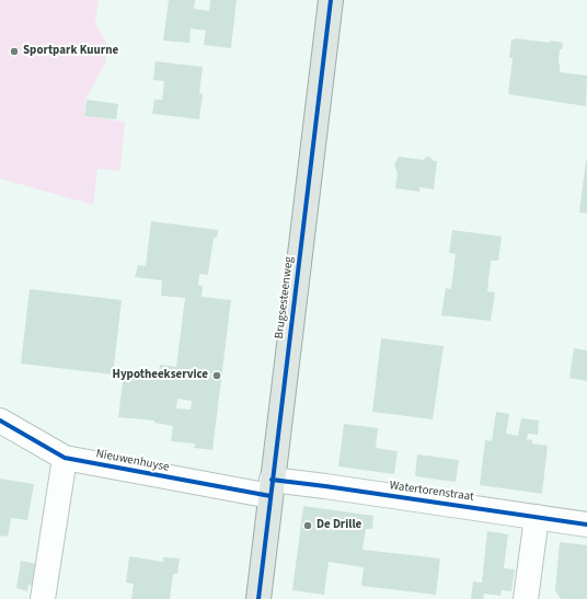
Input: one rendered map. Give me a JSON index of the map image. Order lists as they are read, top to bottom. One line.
{"streets":{"main road":["Brugsesteenweg"],"street":["Nieuwenhuyse","Watertorenstraat"]},"crossings":[["Brugsesteenweg","Nieuwenhuyse"],["Brugsesteenweg","Watertorenstraat"],["Nieuwenhuyse","Watertorenstraat"]],"places":["Sportpark Kuurne","Hypotheekservice","De Drille"]}
